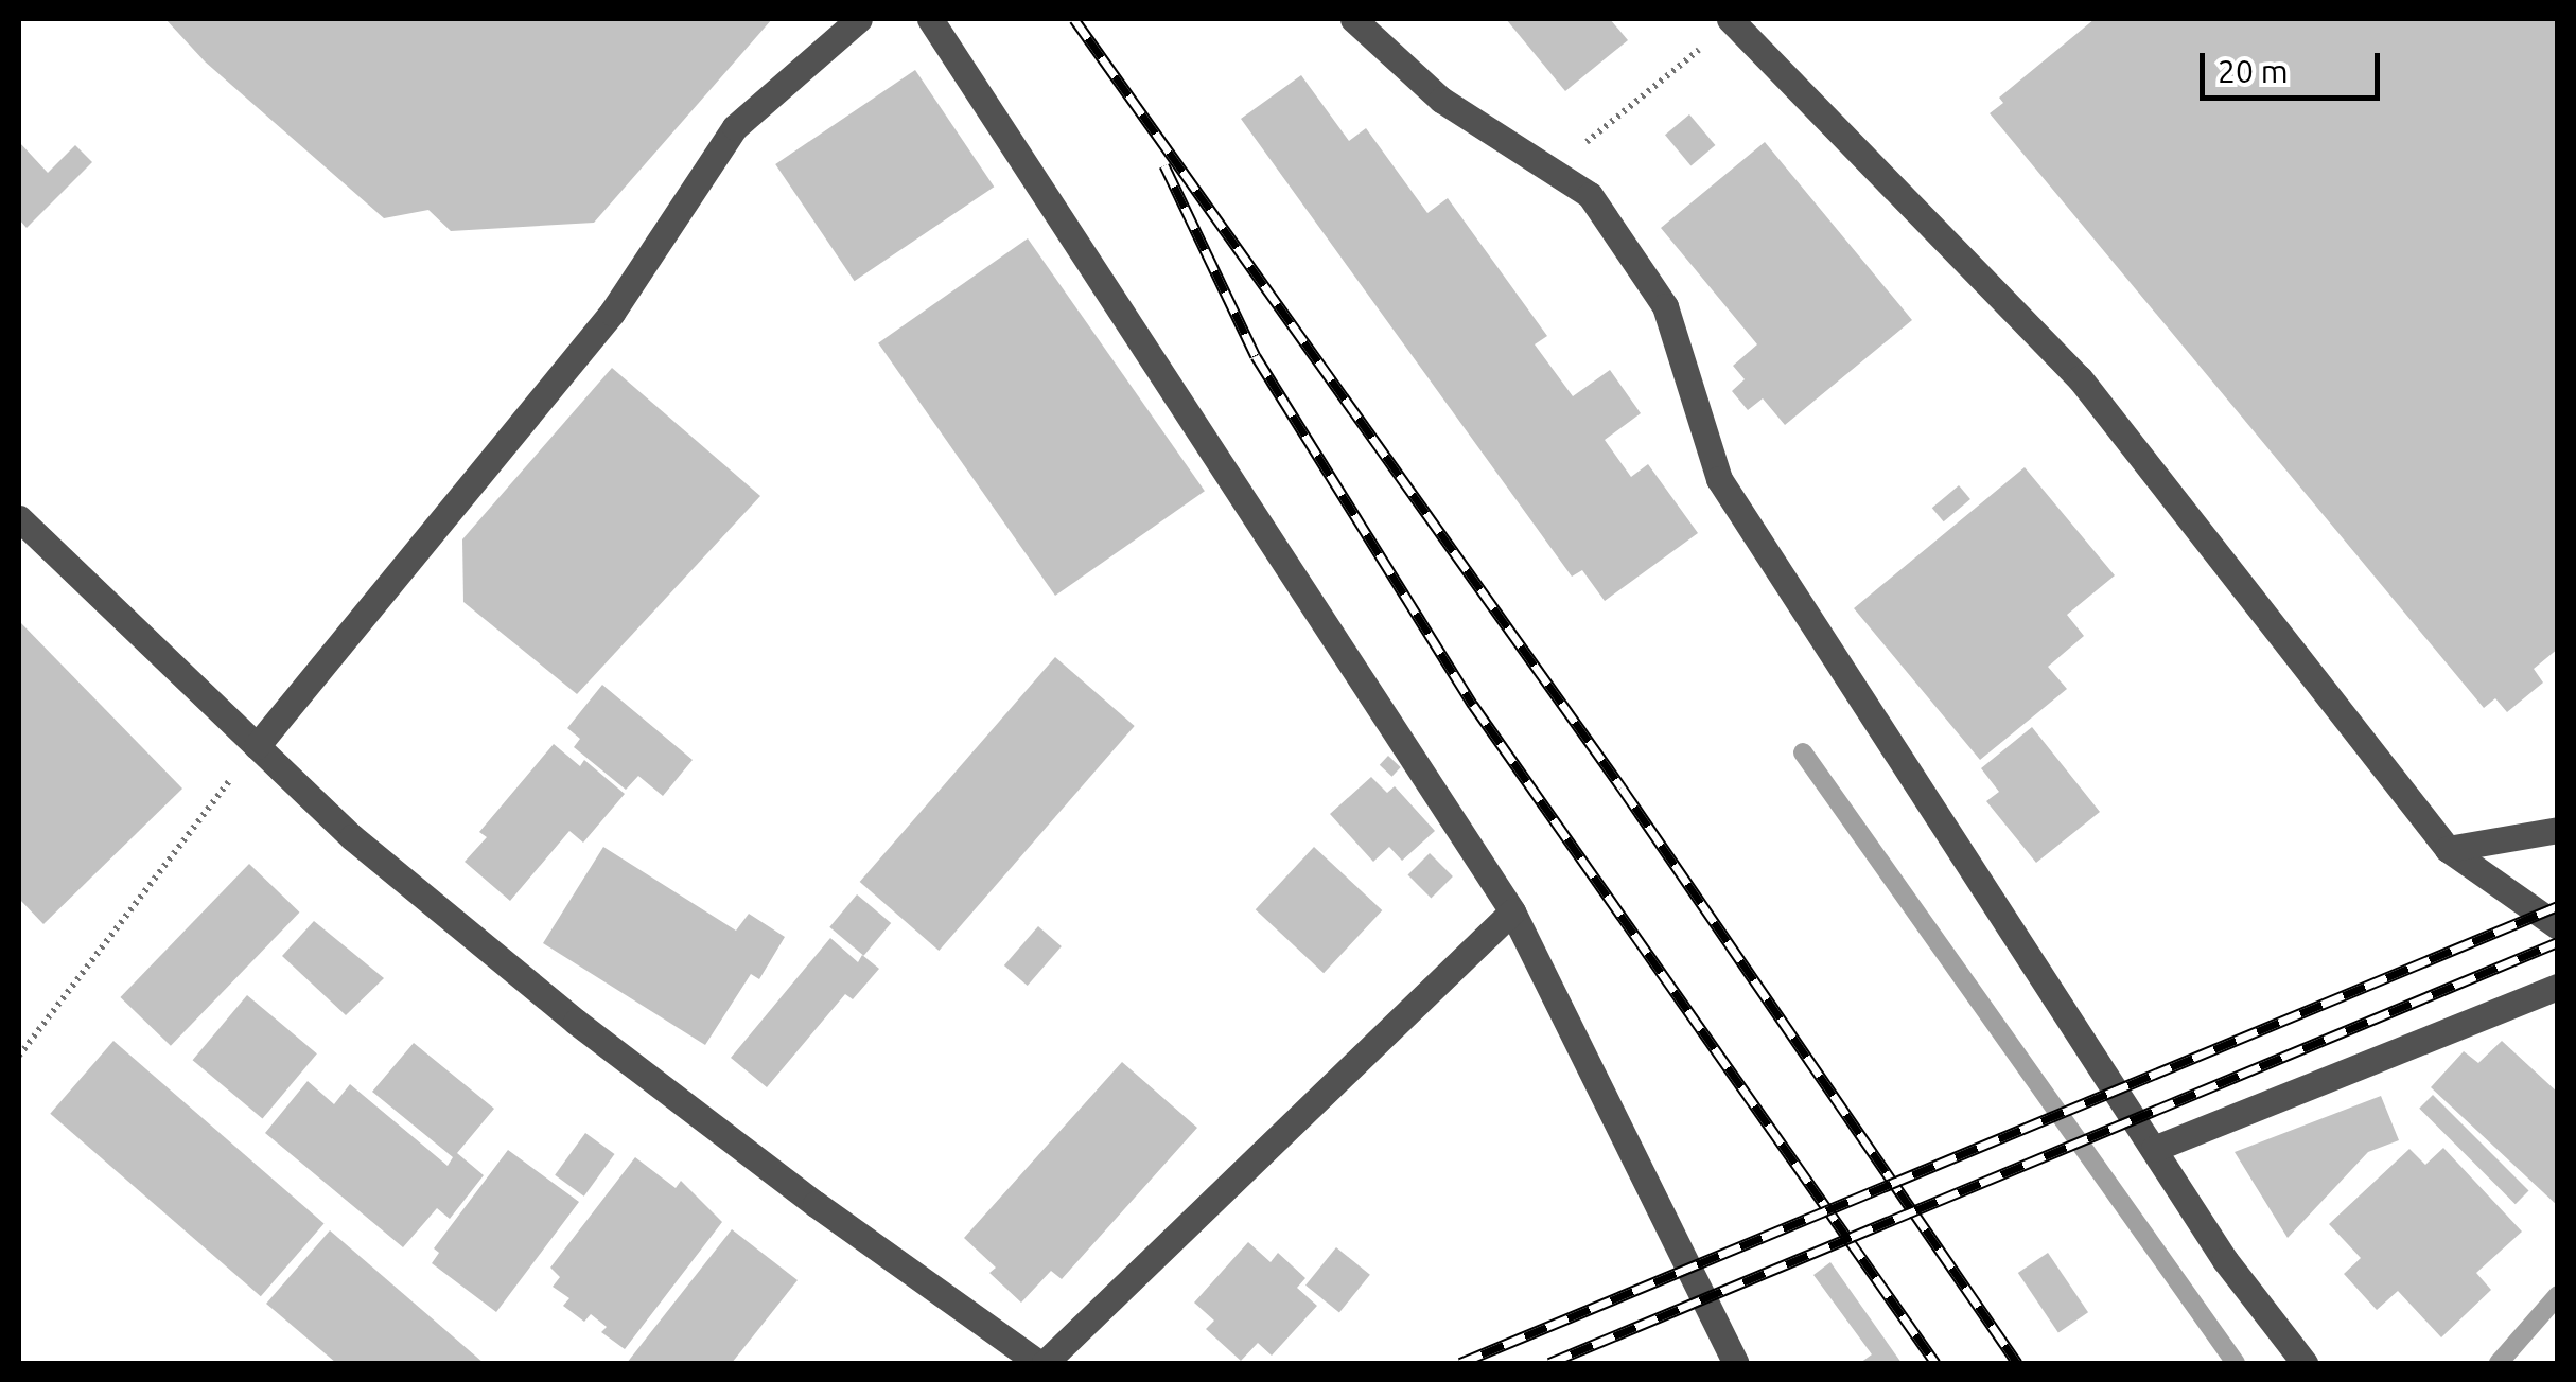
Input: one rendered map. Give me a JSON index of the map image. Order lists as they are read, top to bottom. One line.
{"scale_bar":"20 m"}
